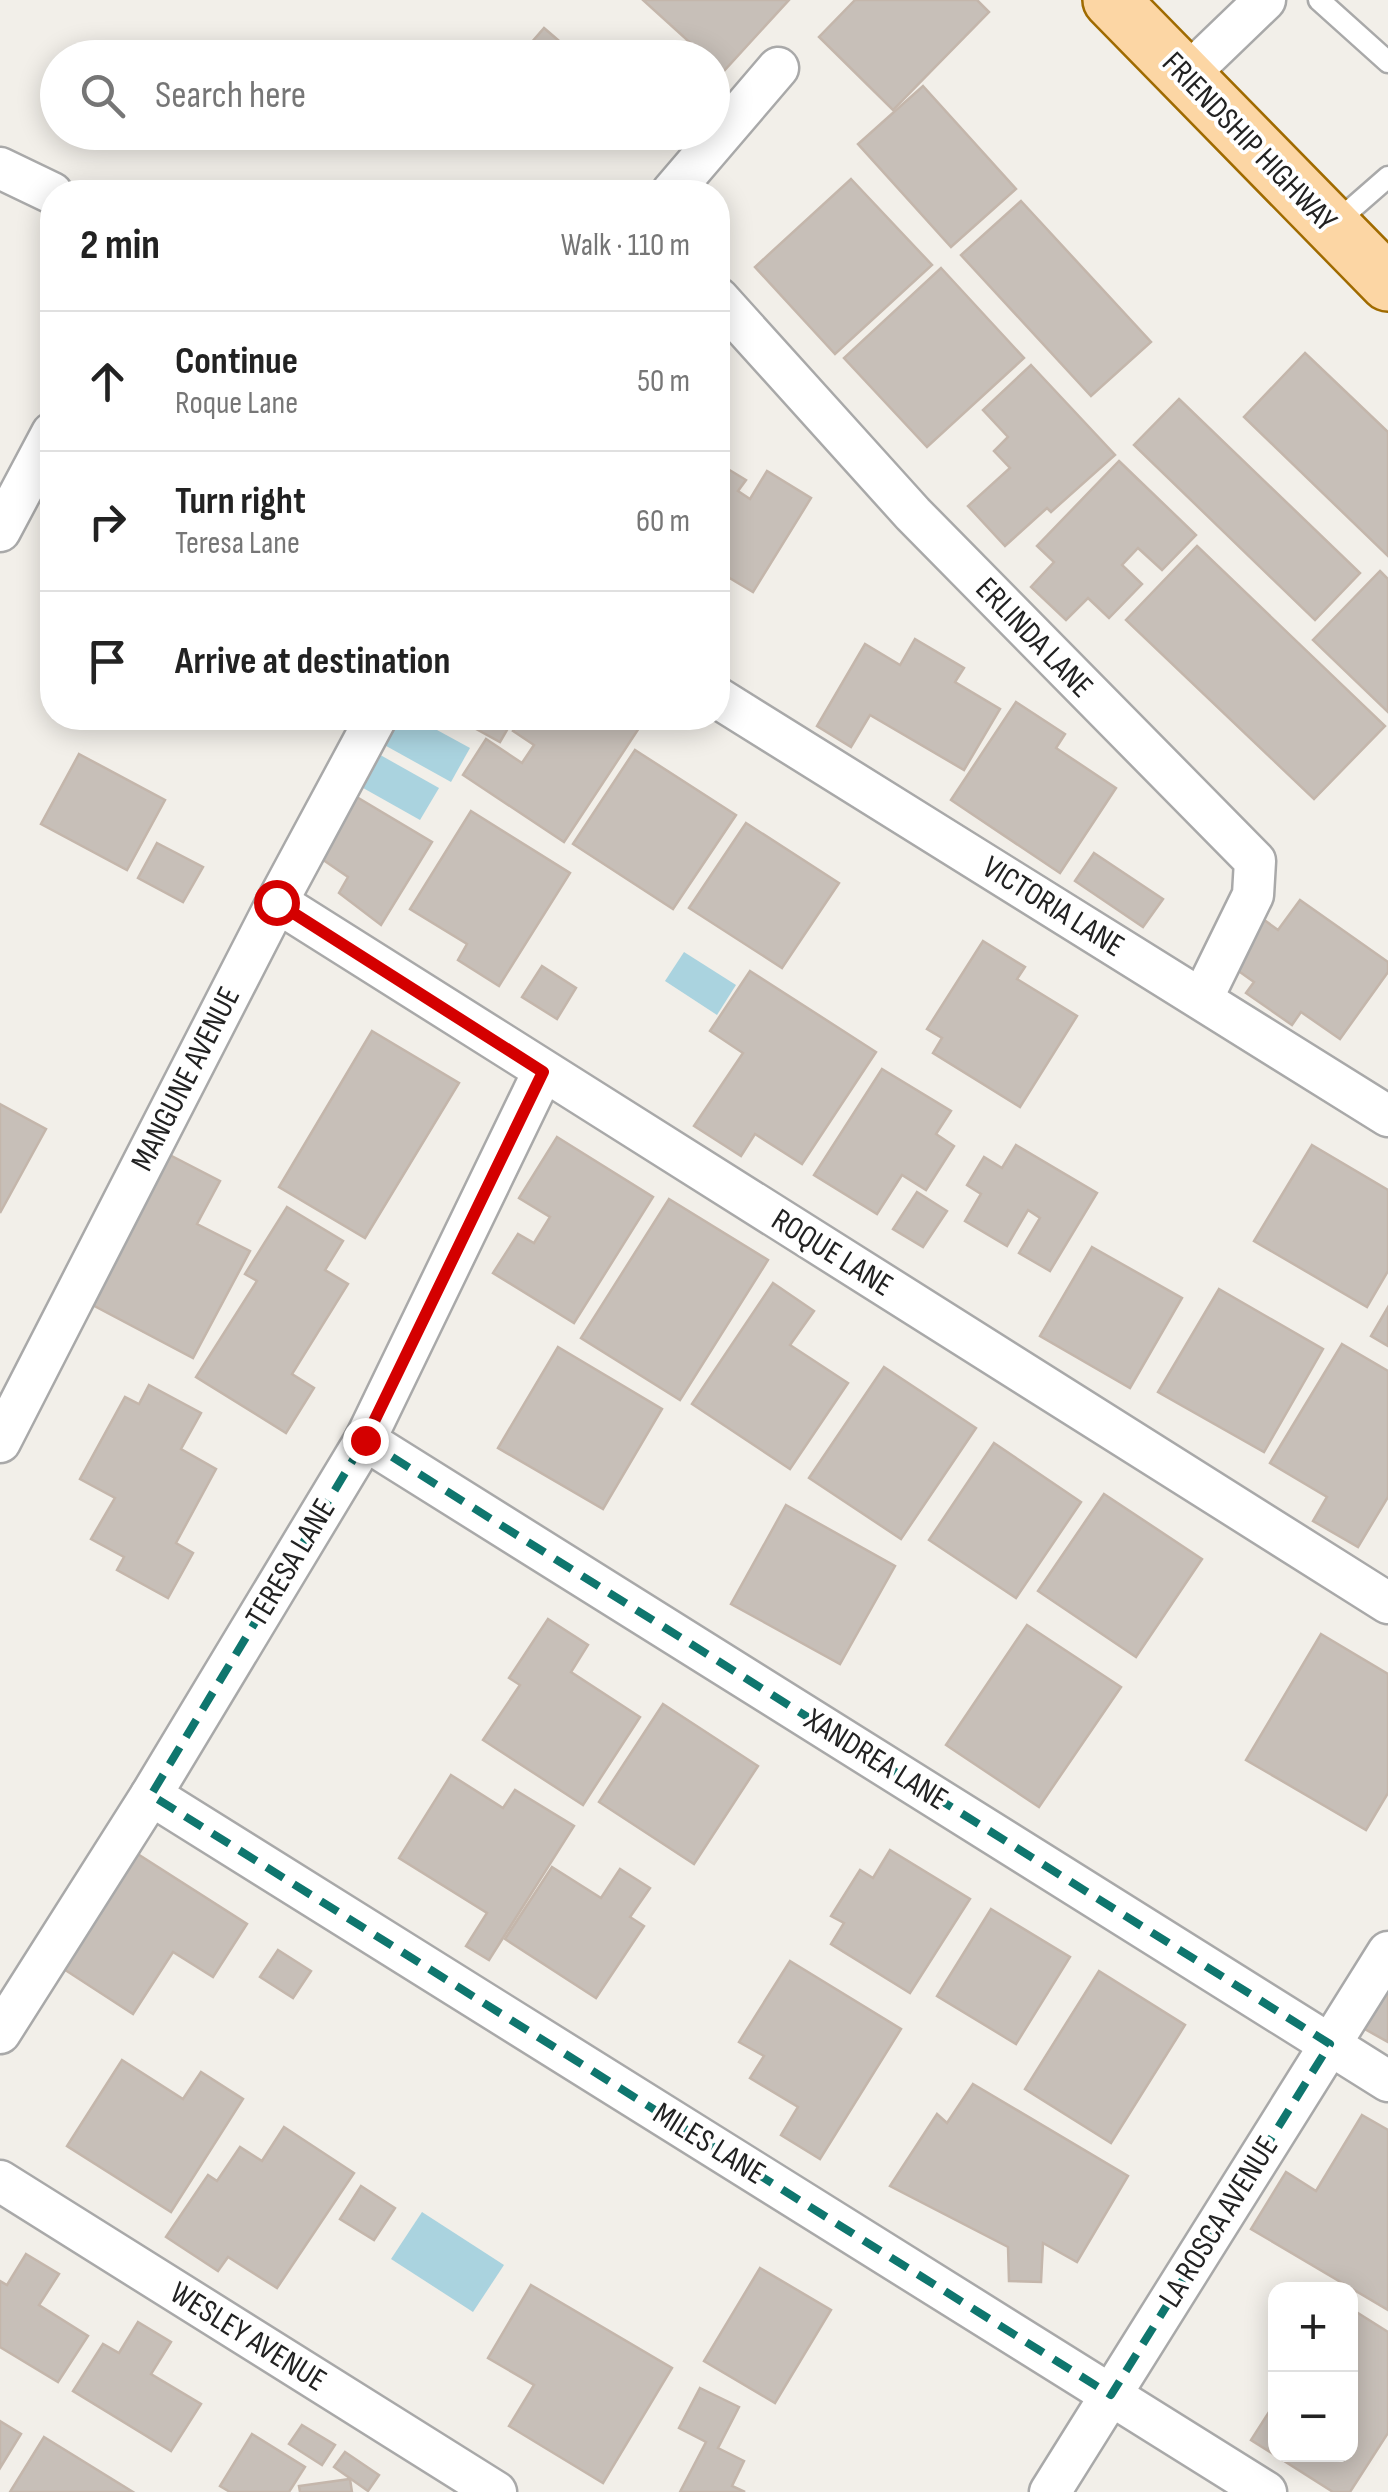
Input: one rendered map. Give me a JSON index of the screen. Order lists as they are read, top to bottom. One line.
{"streets":{"main road":["FRIENDSHIP HIGHWAY"],"street":["ERLINDA LANE","VICTORIA LANE","MANGUNE AVENUE","ROQUE LANE","TERESA LANE","XANDREA LANE","MILES LANE","LA ROSCA AVENUE","WESLEY AVENUE"]},"crossings":[["ERLINDA LANE","VICTORIA LANE"],["MANGUNE AVENUE","ROQUE LANE"],["ROQUE LANE","TERESA LANE"],["TERESA LANE","XANDREA LANE"],["TERESA LANE","MILES LANE"],["XANDREA LANE","LA ROSCA AVENUE"],["MILES LANE","LA ROSCA AVENUE"]],"page":{"search":"Search here","heading":["2 min","Walk · 110 m"],"list":[["Continue","Roque Lane","50 m"],["Turn right","Teresa Lane","60 m"],"Arrive at destination"],"map_buttons":["+","−"]}}
